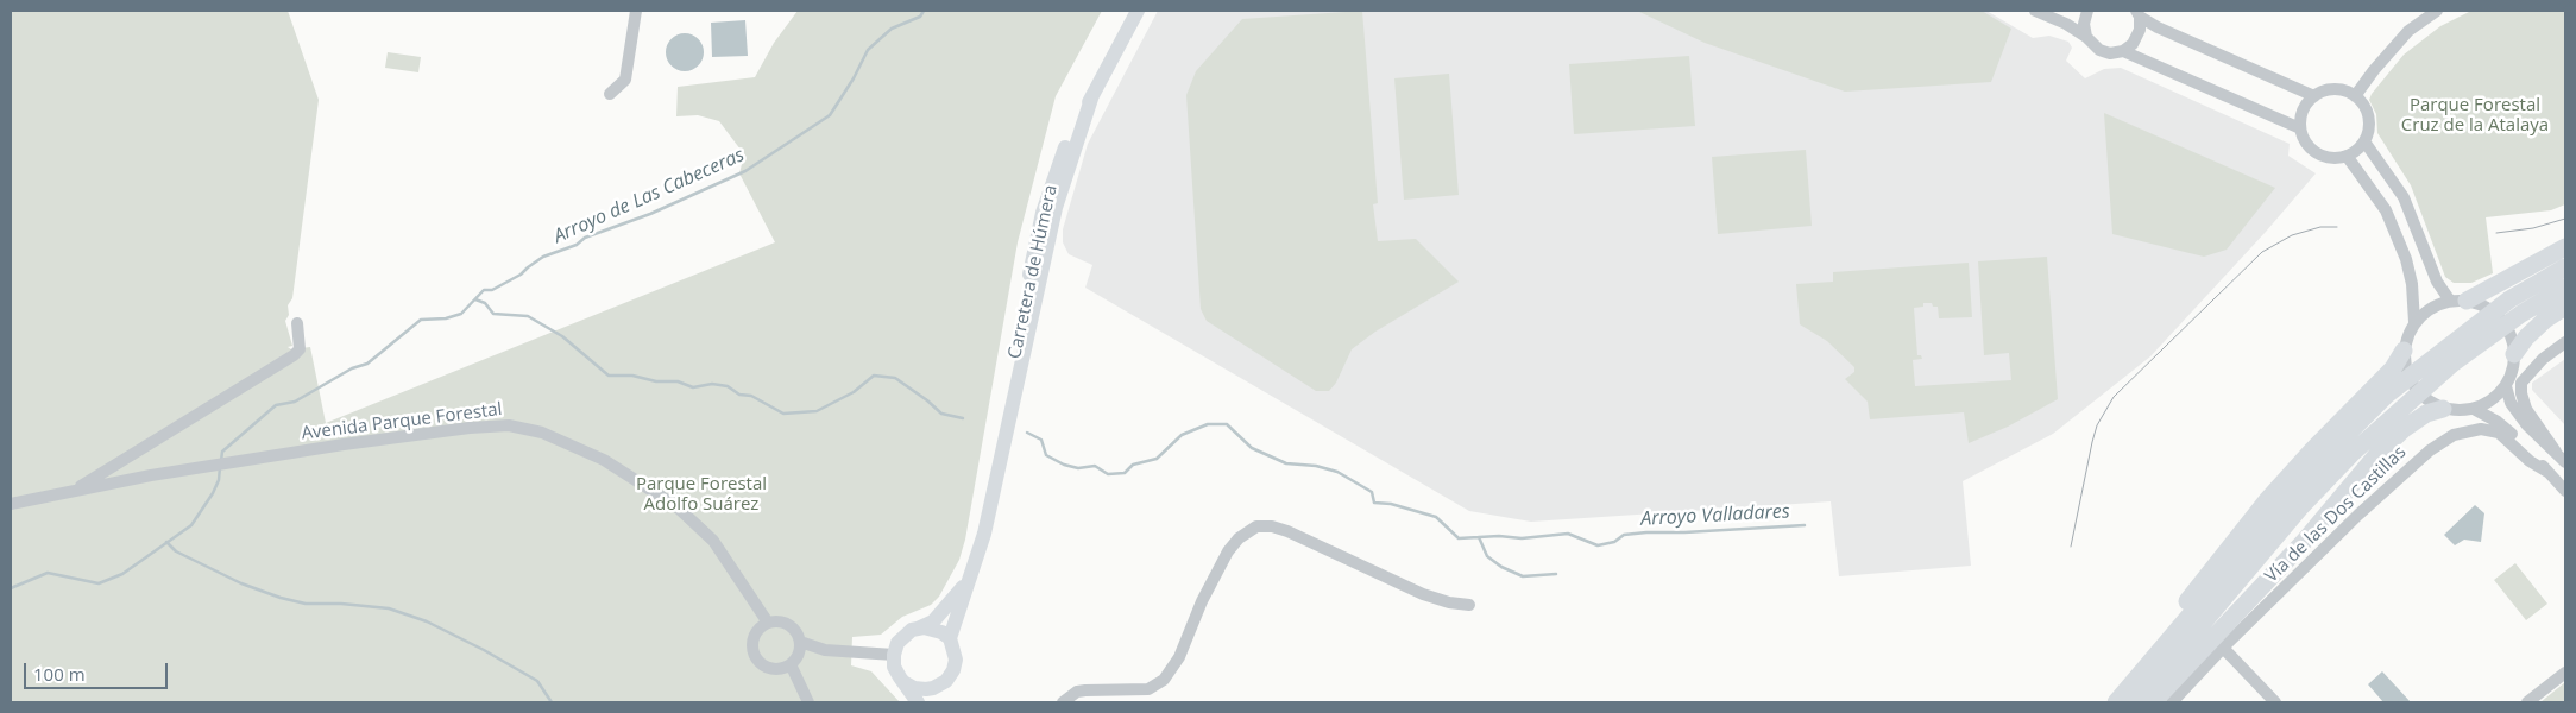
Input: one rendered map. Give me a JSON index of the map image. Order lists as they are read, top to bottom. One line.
{"streets":{"main road":["Carretera de Húmera"],"street":["Avenida Parque Forestal","Vía de las Dos Castillas"]},"water":["Arroyo de Las Cabeceras","Arroyo Valladares"],"parks":["Parque Forestal Cruz de la Atalaya","Parque Forestal Adolfo Suárez"],"scale_bar":"100 m"}
